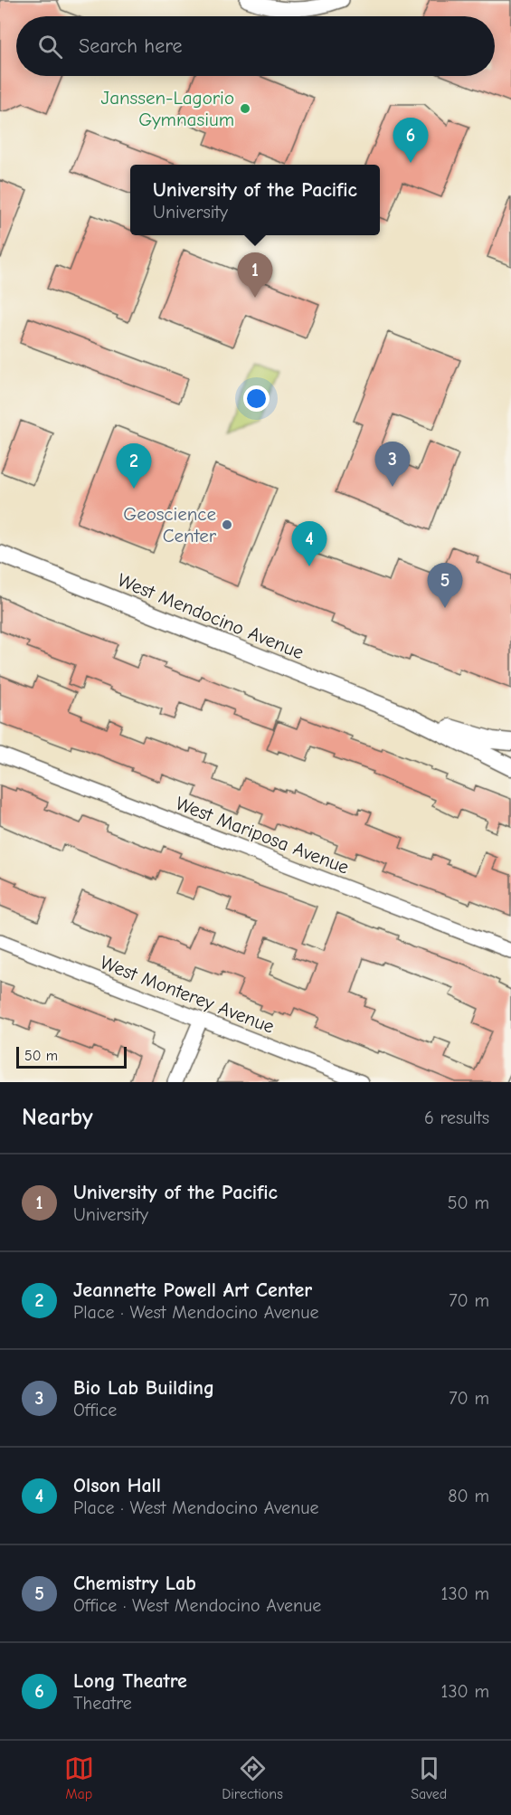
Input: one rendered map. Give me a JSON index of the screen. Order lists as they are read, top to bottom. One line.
{"streets":{"street":["West Mendocino Avenue","West Mariposa Avenue","West Monterey Avenue"]},"places":["Janssen-Lagorio Gymnasium","Geoscience Center"],"scale_bar":"50 m","page":{"search":"Search here","pins":["6","1","3","2","4","5"],"popup":["University of the Pacific","University"],"scale":"50 m","heading":["Nearby","6 results"],"list":[{"mark":"1","name":"University of the Pacific","note":"University","value":"50 m"},{"mark":"2","name":"Jeannette Powell Art Center","note":"Place · West Mendocino Avenue","value":"70 m"},{"mark":"3","name":"Bio Lab Building","note":"Office","value":"70 m"},{"mark":"4","name":"Olson Hall","note":"Place · West Mendocino Avenue","value":"80 m"},{"mark":"5","name":"Chemistry Lab","note":"Office · West Mendocino Avenue","value":"130 m"},{"mark":"6","name":"Long Theatre","note":"Theatre","value":"130 m"}],"nav":["Map","Directions","Saved"]}}
